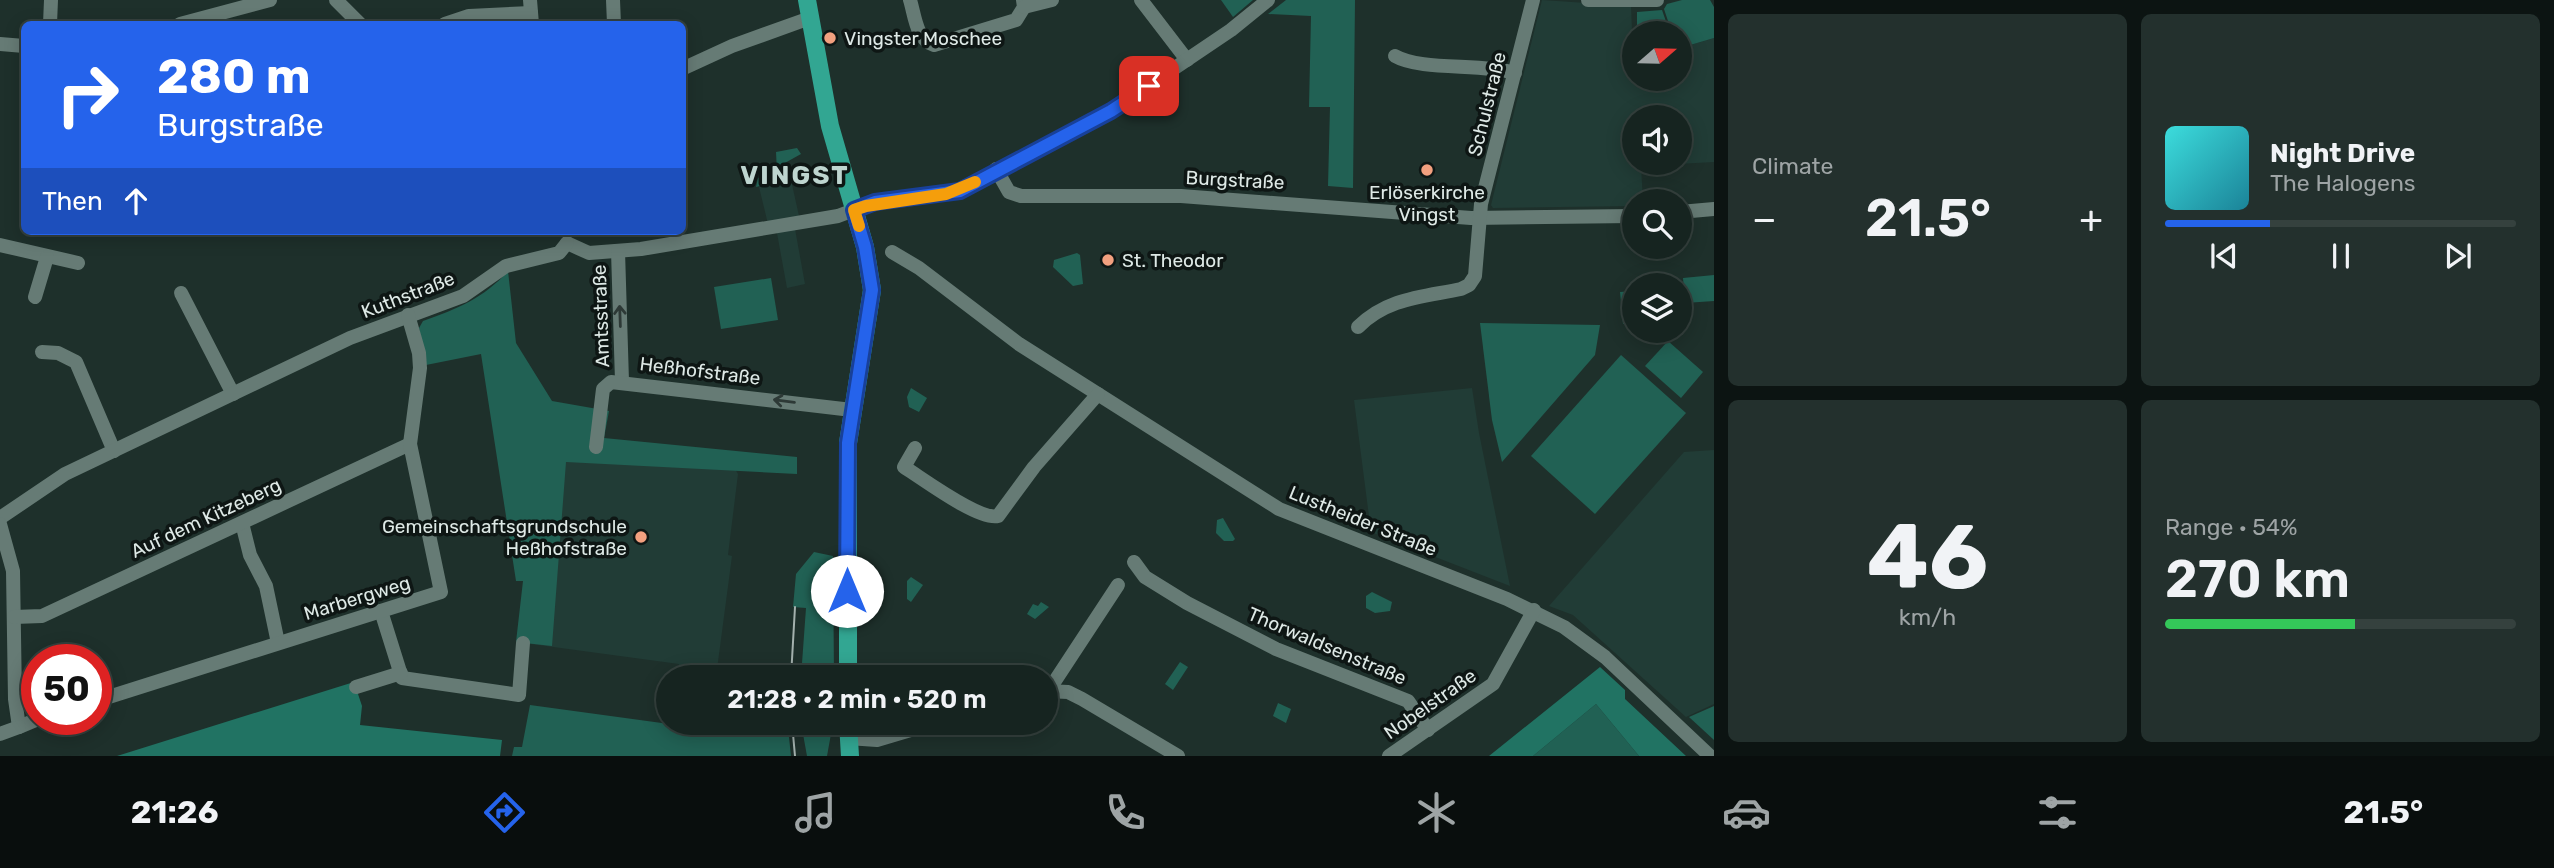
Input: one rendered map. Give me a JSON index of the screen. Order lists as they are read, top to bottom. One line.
{"streets":{"street":["Schulstraße","Burgstraße","Kuthstraße","Amtsstraße","Heßhofstraße","Auf dem Kitzeberg","Lustheider Straße","Marbergweg","Thorwaldsenstraße","Nobelstraße"]},"crossings":[["Schulstraße","Burgstraße"],["Kuthstraße","Amtsstraße"],["Kuthstraße","Marbergweg"],["Amtsstraße","Heßhofstraße"],["Auf dem Kitzeberg","Marbergweg"],["Lustheider Straße","Nobelstraße"],["Thorwaldsenstraße","Nobelstraße"]],"one_way":["Amtsstraße","Heßhofstraße"],"districts":["VINGST"],"places":["Vingster Moschee","Erlöserkirche Vingst","St. Theodor","Gemeinschaftsgrundschule Heßhofstraße"],"north":"right","page":{"tile":["Climate",["46","km/h"],["Range · 54%","270 km"]],"turn":["280 m","Burgstraße"],"song":["Night Drive","The Halogens"],"then":"Then","heat":["−","21.5°","+"],"limit":"50","trip":"21:28 · 2 min · 520 m","tabs":["21:26","21.5°"]}}
